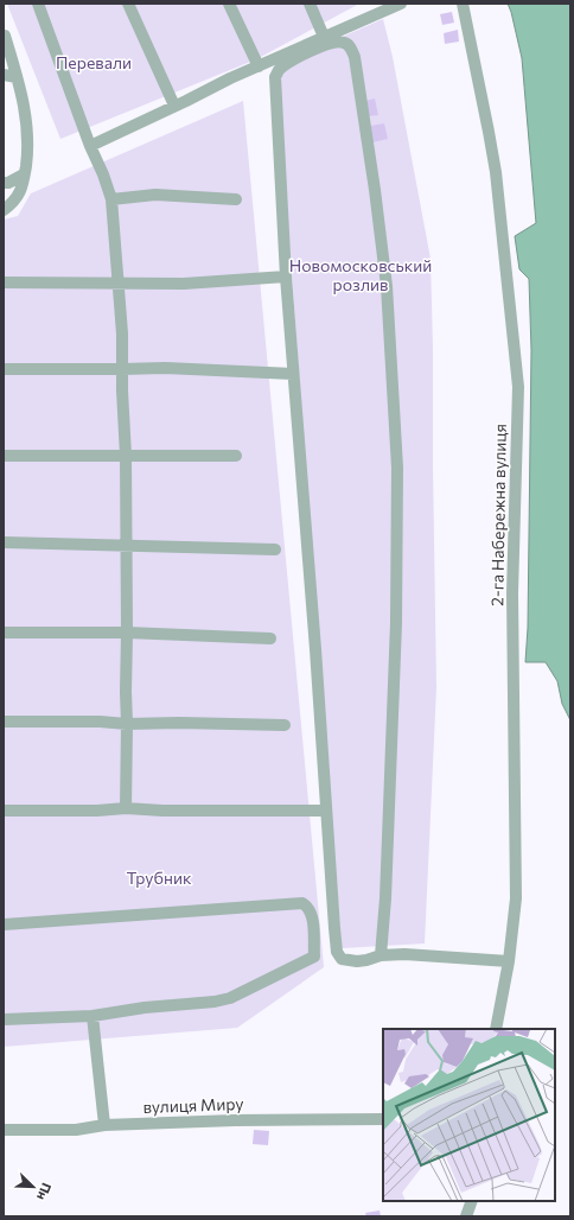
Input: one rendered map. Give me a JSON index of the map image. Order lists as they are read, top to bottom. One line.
{"streets":{"street":["2-га Набережна вулиця","вулиця Миру"]},"parks":["Перевали","Новомосковський розлив","Трубник"],"north":"bottom right"}
